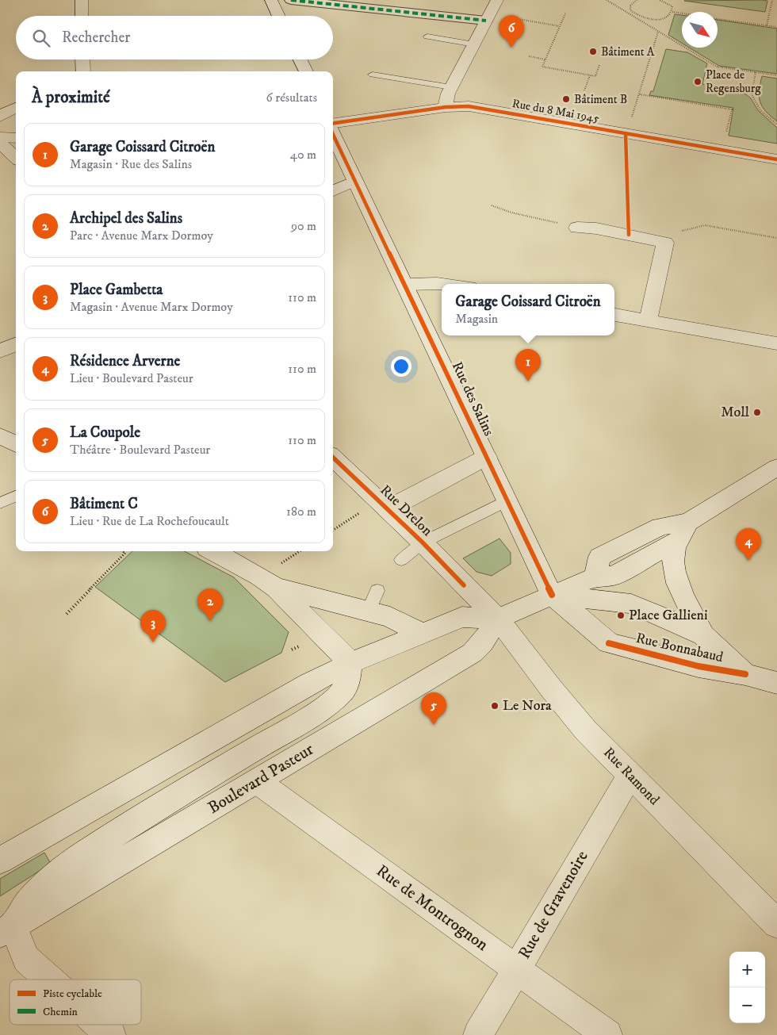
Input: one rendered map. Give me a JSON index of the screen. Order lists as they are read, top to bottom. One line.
{"streets":{"main road":["Rue du 8 Mai 1945","Rue des Salins","Rue Drelon","Rue Bonnabaud","Rue Ramond","Boulevard Pasteur","Rue de Gravenoire","Rue de Montrognon"]},"crossings":[["Rue des Salins","Rue Bonnabaud"],["Rue Drelon","Rue Ramond"],["Rue Drelon","Boulevard Pasteur"],["Rue Ramond","Boulevard Pasteur"],["Rue Ramond","Rue de Gravenoire"],["Boulevard Pasteur","Rue de Montrognon"],["Rue de Gravenoire","Rue de Montrognon"]],"places":["Bâtiment A","Place de Regensburg","Bâtiment B","Moll","Place Gallieni","Le Nora"],"legend":["Piste cyclable","Chemin"],"north":"bottom right","page":{"pins":["6","1","4","2","3","5"],"search":"Rechercher","heading":["À proximité","6 résultats"],"list":[{"mark":"1","name":"Garage Coissard Citroën","note":"Magasin · Rue des Salins","value":"40 m"},{"mark":"2","name":"Archipel des Salins","note":"Parc · Avenue Marx Dormoy","value":"90 m"},{"mark":"3","name":"Place Gambetta","note":"Magasin · Avenue Marx Dormoy","value":"110 m"},{"mark":"4","name":"Résidence Arverne","note":"Lieu · Boulevard Pasteur","value":"110 m"},{"mark":"5","name":"La Coupole","note":"Théâtre · Boulevard Pasteur","value":"110 m"},{"mark":"6","name":"Bâtiment C","note":"Lieu · Rue de La Rochefoucault","value":"180 m"}],"popup":["Garage Coissard Citroën","Magasin"],"map_buttons":["+","−"]}}
